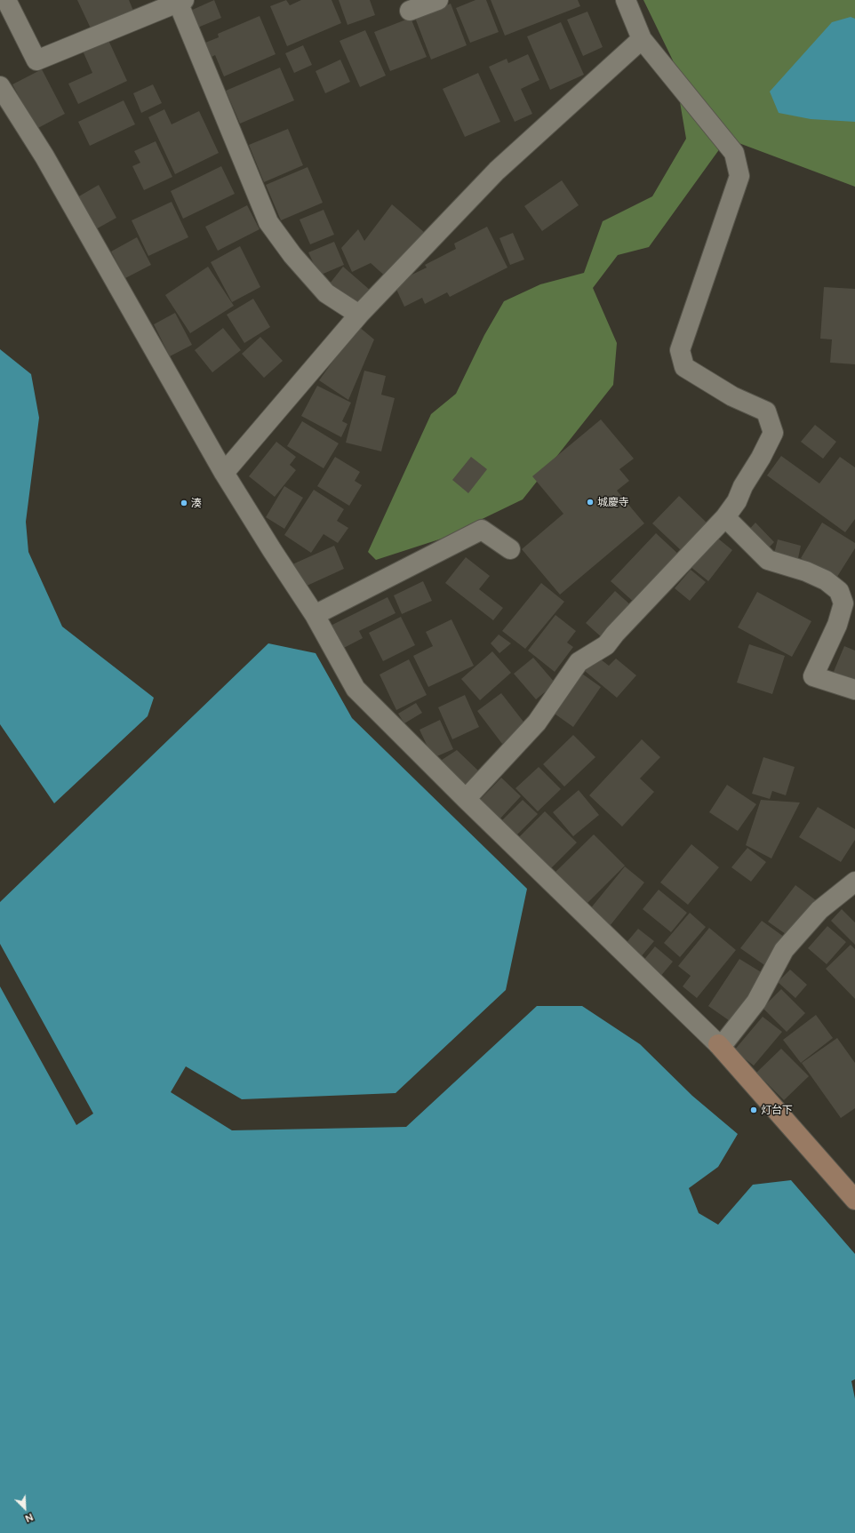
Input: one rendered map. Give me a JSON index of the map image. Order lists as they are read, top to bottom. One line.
{"places":["城慶寺","湊","灯台下"],"north":"bottom right"}
